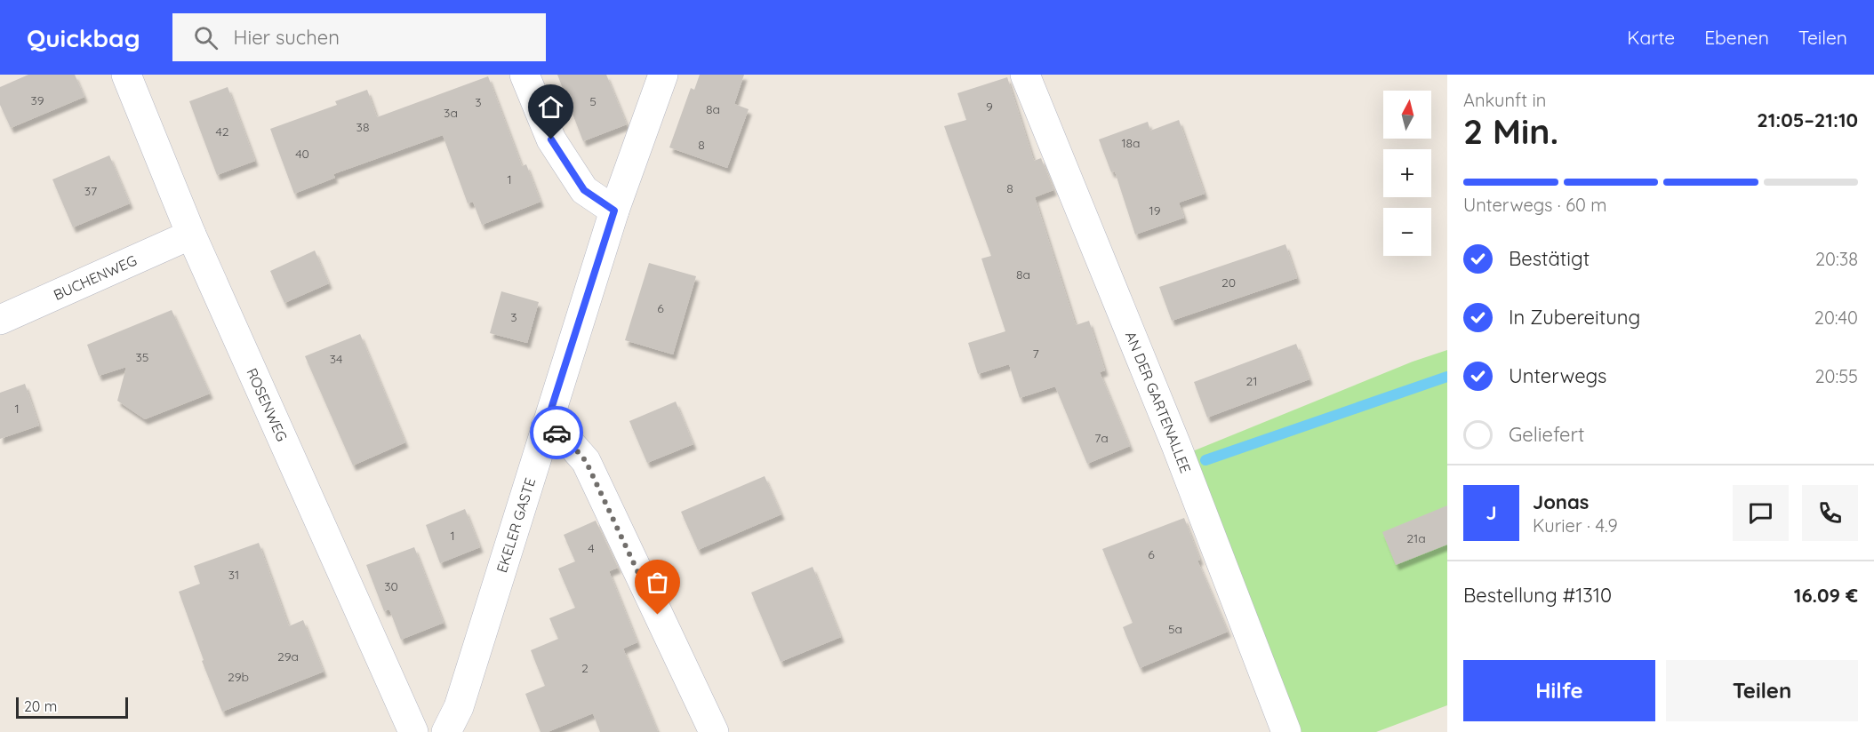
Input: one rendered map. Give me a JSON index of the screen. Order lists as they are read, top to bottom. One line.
{"streets":{"street":["BUCHENWEG","AN DER GARTENALLEE","ROSENWEG","EKELER GASTE"]},"crossings":[["BUCHENWEG","ROSENWEG"]],"house_numbers":["39","5","3","9","8a","3a","38","42","18a","8","40","1","8","37","19","8a","20","6","3","7","35","34","21","1","7a","1","21a","4","6","31","30","5a","29a","2","29b"],"scale_bar":"20 m","north":"top","page":{"header":"Quickbag","search":"Hier suchen","nav":["Karte","Ebenen","Teilen"],"heading":["2 Min.","Ankunft in","21:05–21:10"],"panel":["Jonas","Kurier · 4.9","Bestellung #1310","16.09 €"],"map_buttons":["+","−"],"bar":"Unterwegs · 60 m","list":[["Bestätigt","20:38"],["In Zubereitung","20:40"],["Unterwegs","20:55"],"Geliefert"],"round":"J","buttons":["Hilfe","Teilen"],"scale":"20 m"}}
